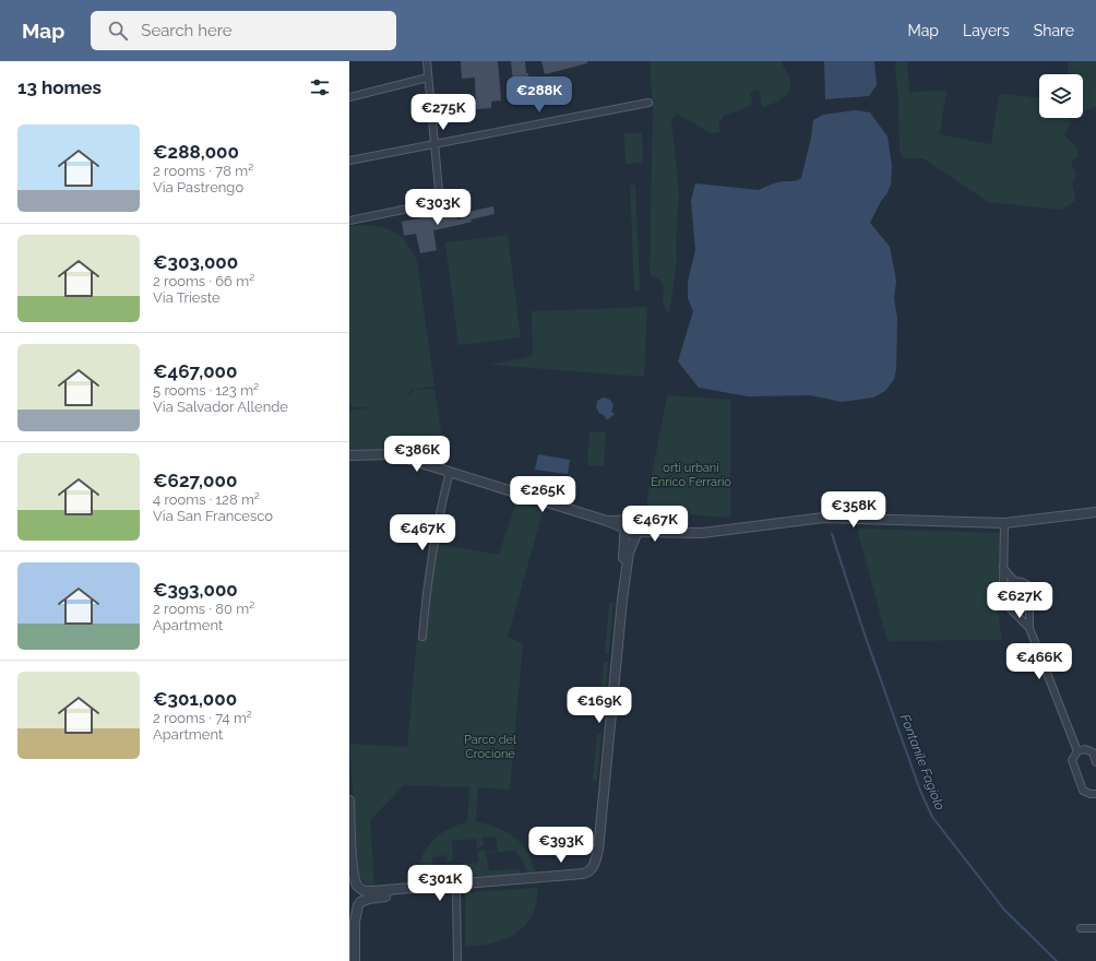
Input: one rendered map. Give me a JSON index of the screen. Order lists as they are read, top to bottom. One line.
{"water":["Fontanile Fagiolo"],"parks":["orti urbani Enrico Ferrario","Parco del Crocione"],"page":{"header":"Map","search":"Search here","nav":["Map","Layers","Share"],"heading":"13 homes","price":["€288K","€275K","€303K","€386K","€265K","€358K","€467K","€467K","€627K","€466K","€169K","€393K","€301K"],"list":[{"name":"€288,000","note":"2 rooms · 78 m² · Via Pastrengo"},{"name":"€303,000","note":"2 rooms · 66 m² · Via Trieste"},{"name":"€467,000","note":"5 rooms · 123 m² · Via Salvador Allende"},{"name":"€627,000","note":"4 rooms · 128 m² · Via San Francesco"},{"name":"€393,000","note":"2 rooms · 80 m² · Apartment"},{"name":"€301,000","note":"2 rooms · 74 m² · Apartment"}]}}
